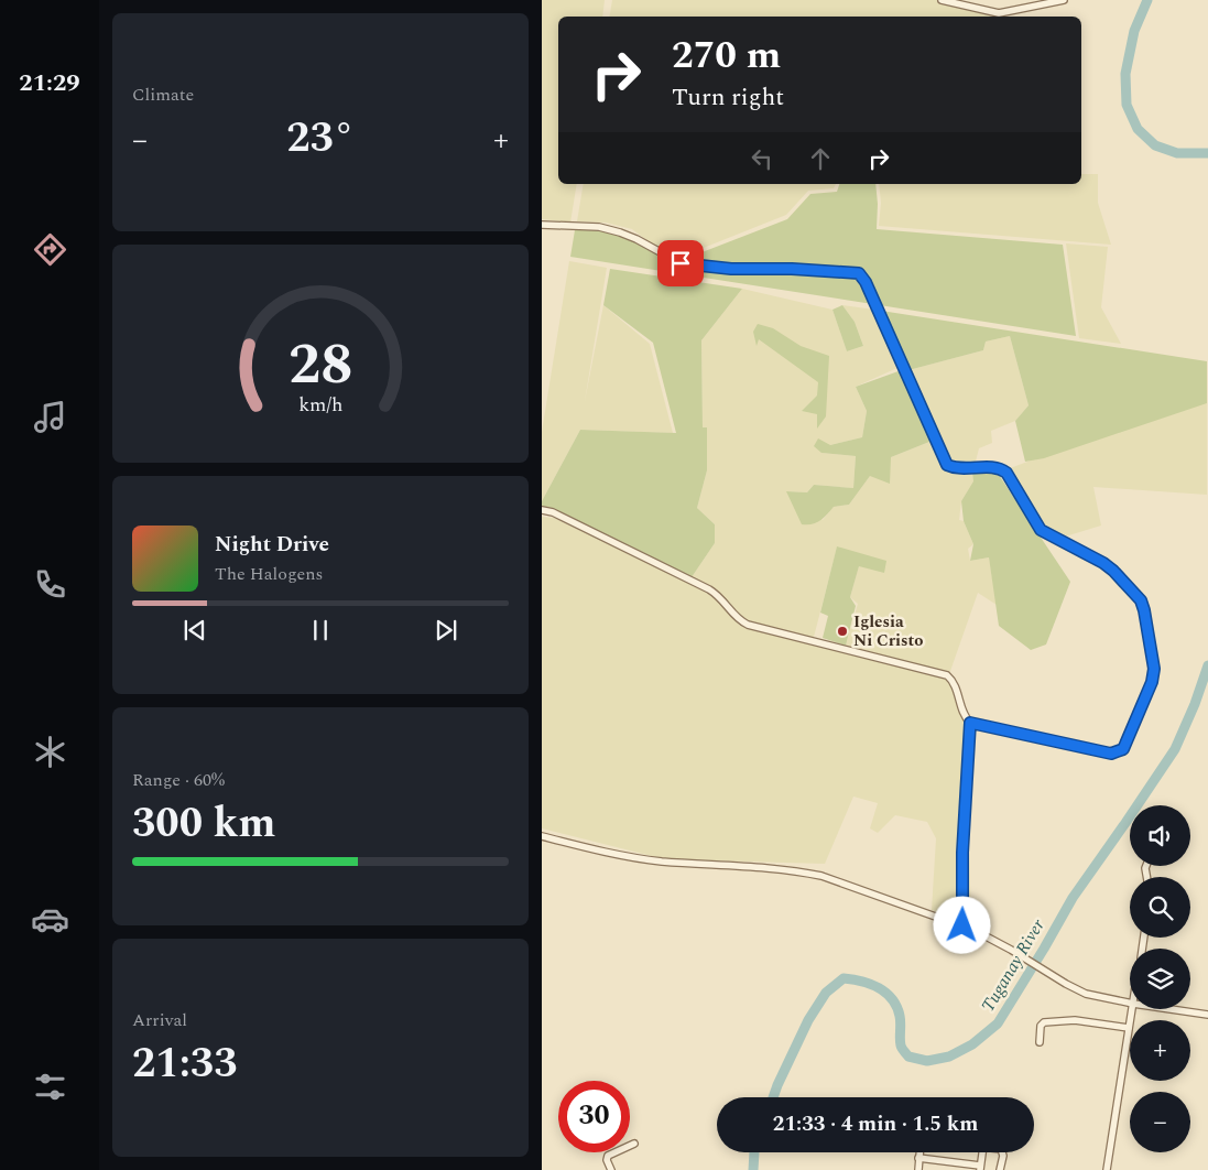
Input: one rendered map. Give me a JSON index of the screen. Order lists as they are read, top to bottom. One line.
{"water":["Tuganay River"],"places":["Iglesia Ni Cristo"],"page":{"tabs":"21:29","tile":["Climate",["Range · 60%","300 km"],["Arrival","21:33"]],"turn":["270 m","Turn right"],"heat":["−","23°","+"],"song":["Night Drive","The Halogens"],"map_buttons":["+","−"],"limit":"30","trip":"21:33 · 4 min · 1.5 km","gauge":["28","km/h"]}}
